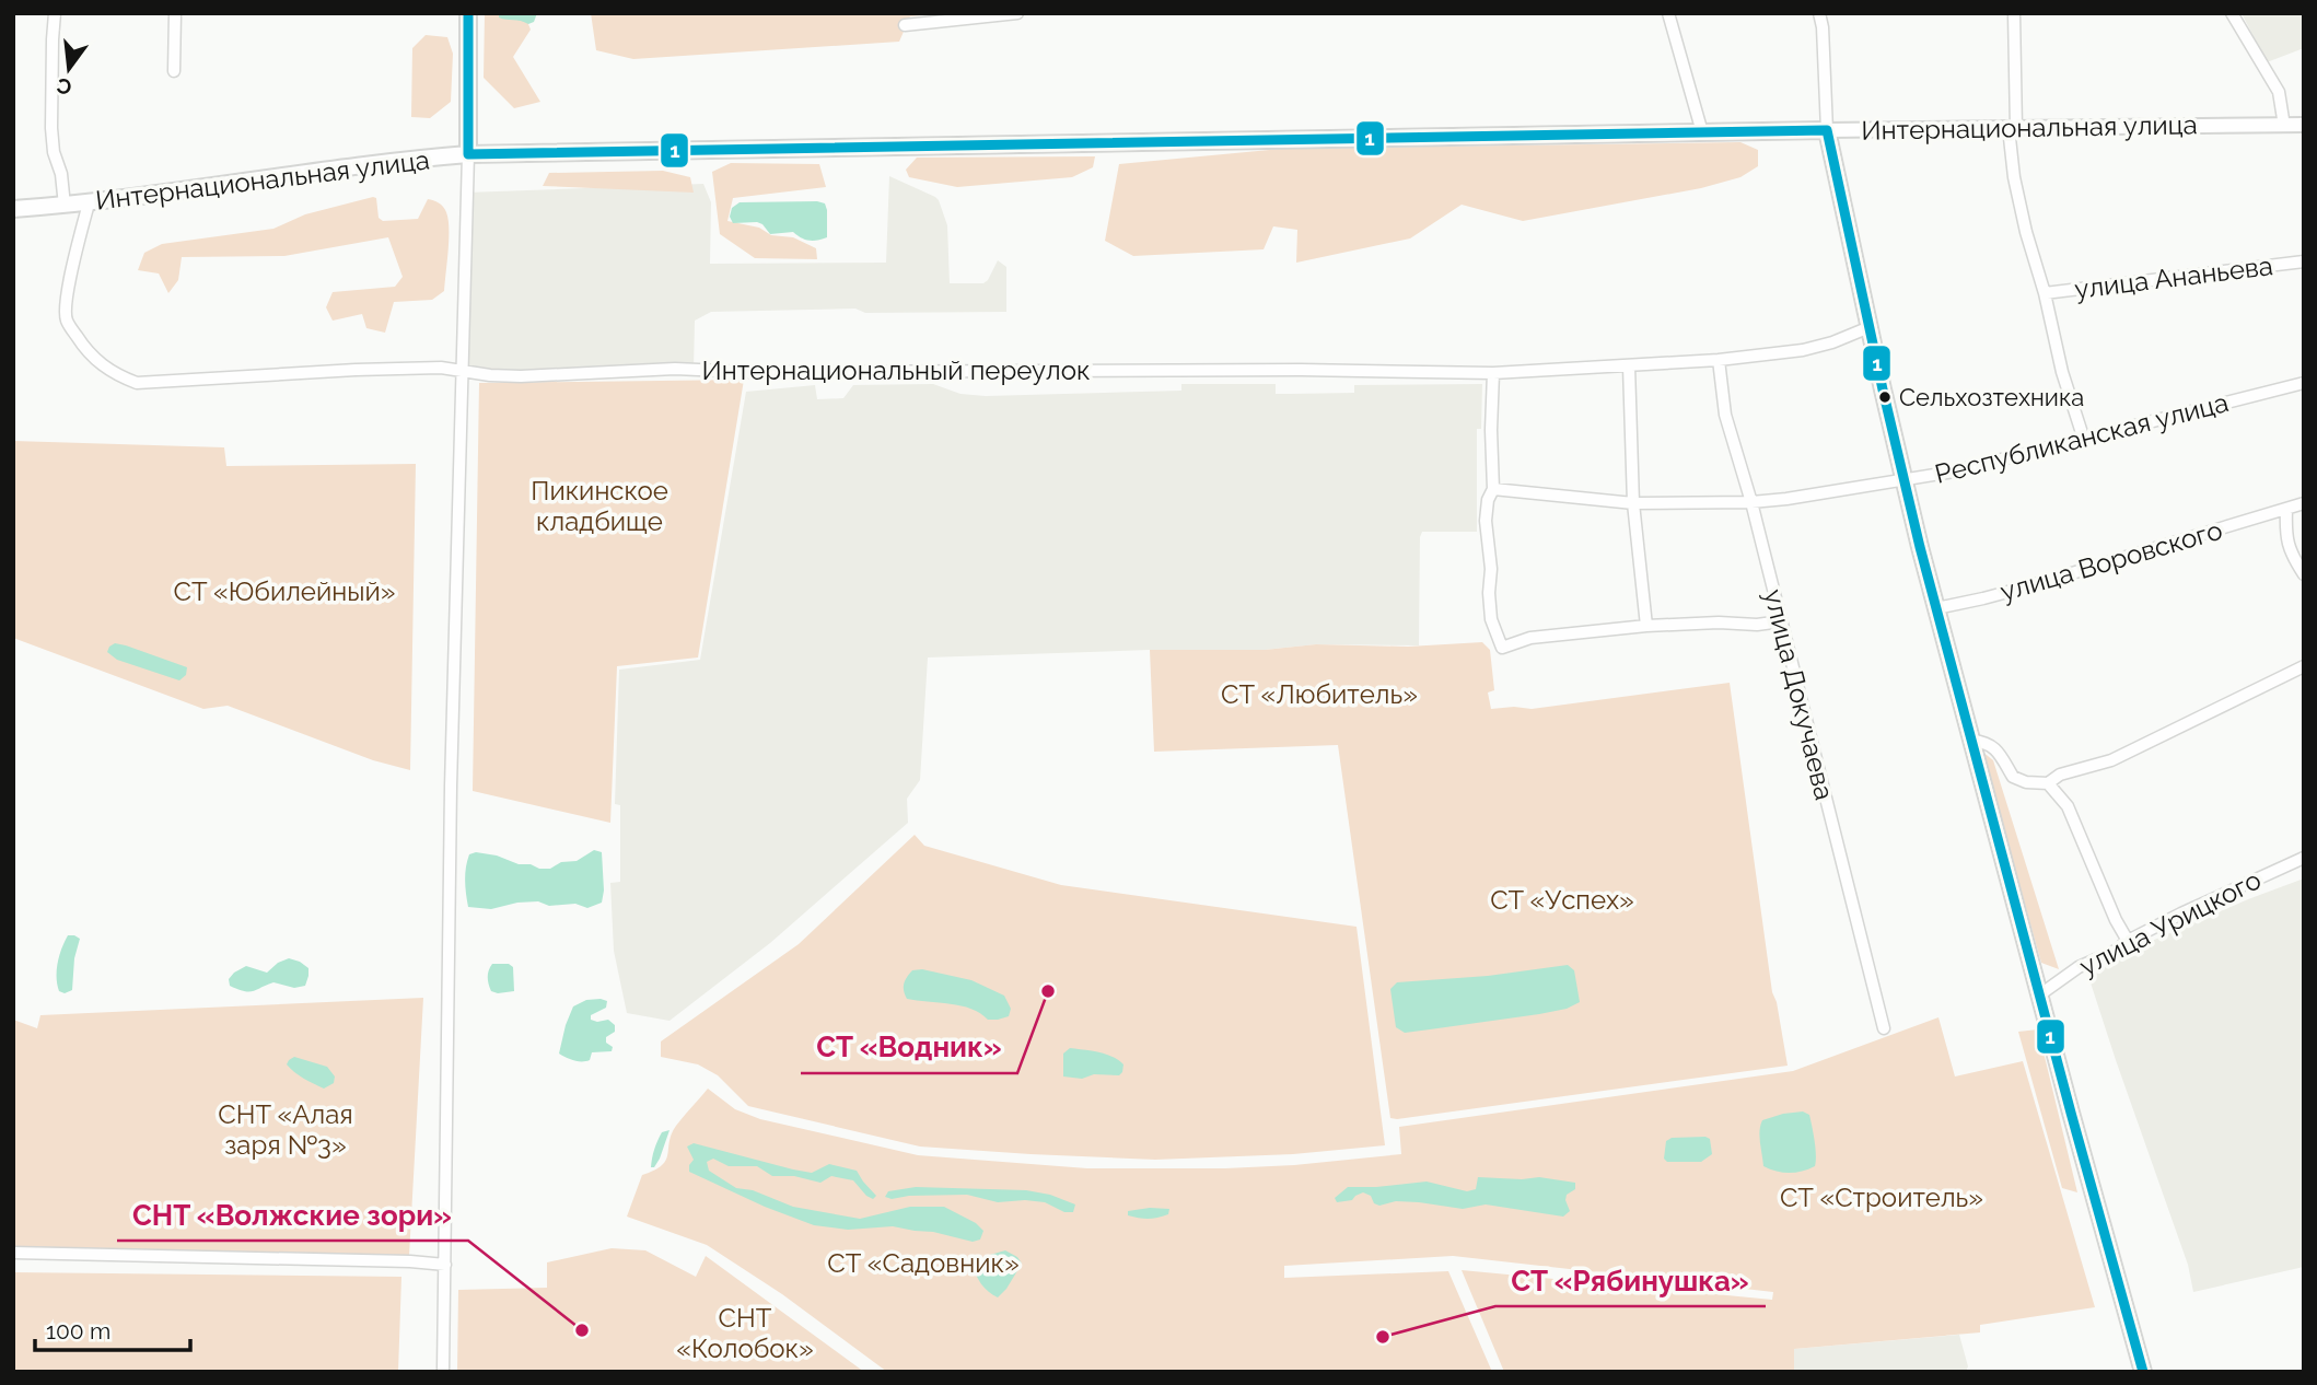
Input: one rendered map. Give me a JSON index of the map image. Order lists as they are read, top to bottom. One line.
{"streets":{"main road":["Интернациональная улица"],"street":["улица Ананьева","Интернациональный переулок","Республиканская улица","улица Воровского","улица Докучаева","улица Урицкого"]},"crossings":[["Интернациональная улица","Интернациональный переулок"],["Интернациональный переулок","улица Докучаева"],["Республиканская улица","улица Докучаева"]],"parks":["Пикинское кладбище","СТ «Юбилейный»","СТ «Любитель»","СТ «Успех»","СНТ «Алая заря №3»","СТ «Строитель»","СТ «Садовник»","СНТ «Колобок»"],"places":["Сельхозтехника","СТ «Водник»","СНТ «Волжские зори»","СТ «Рябинушка»"],"lines":["transit line 1"],"scale_bar":"100 m","north":"bottom"}
